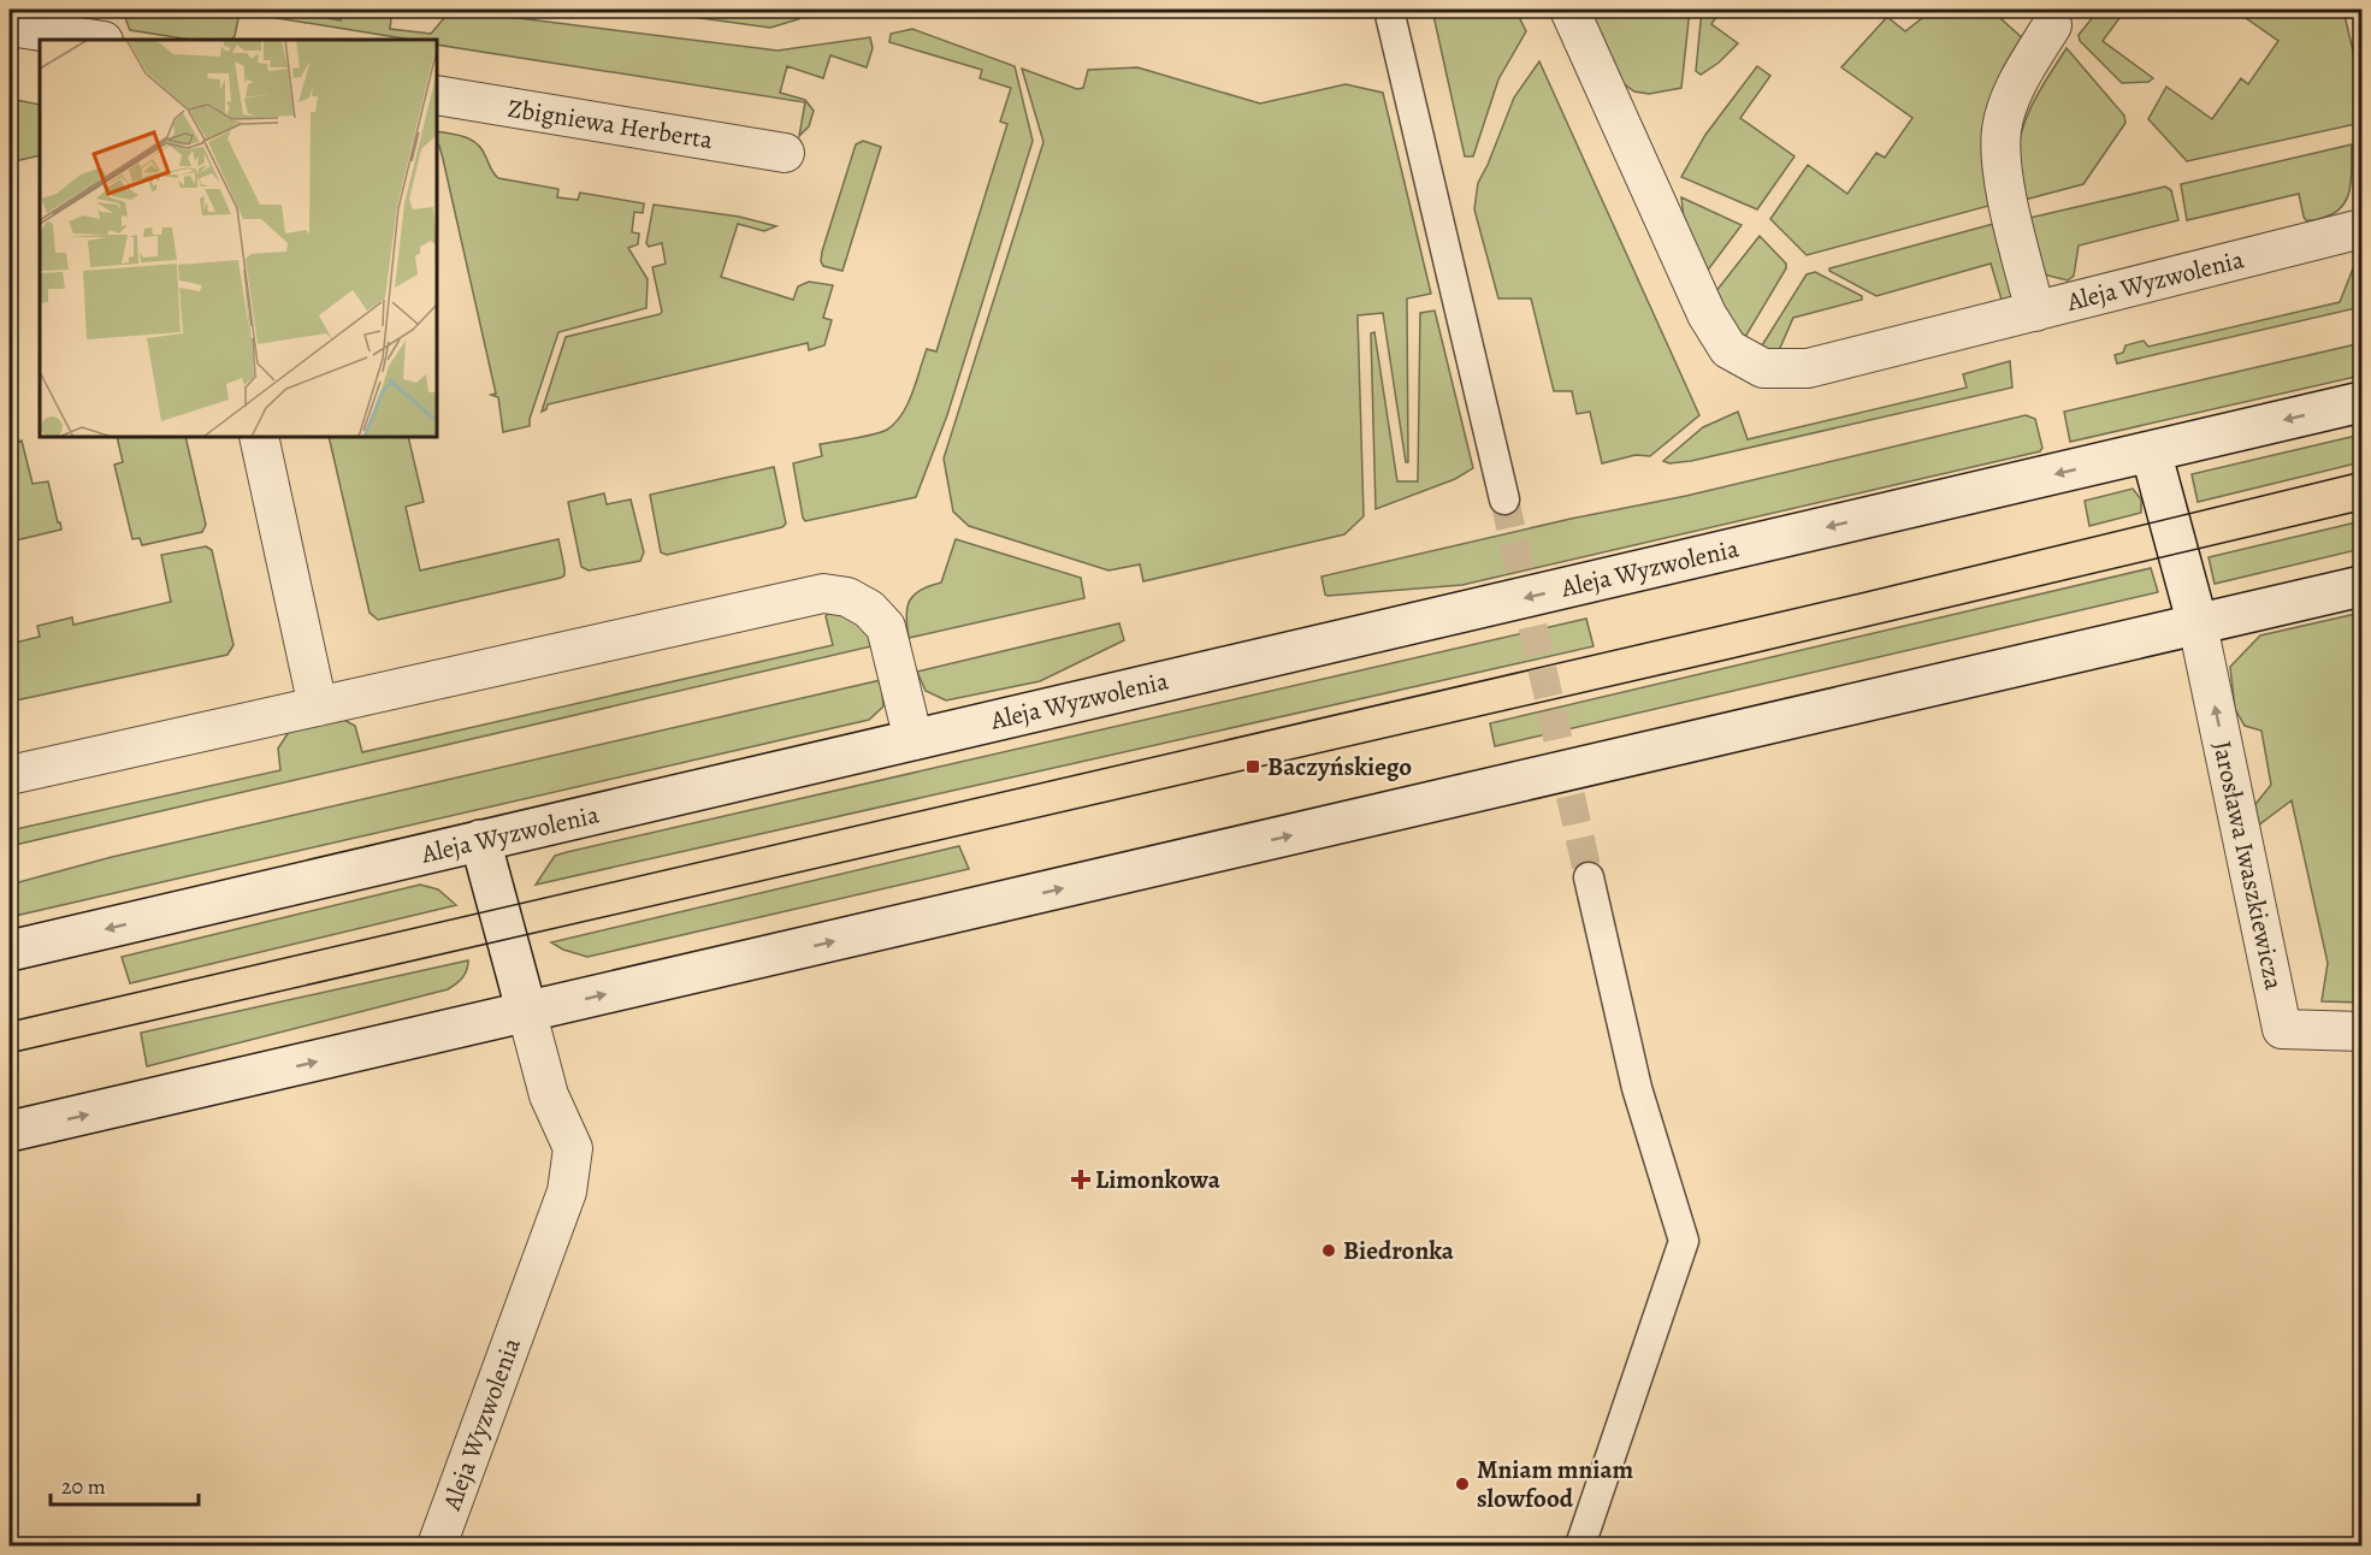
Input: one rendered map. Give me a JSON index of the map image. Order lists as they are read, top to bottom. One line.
{"streets":{"main road":["Aleja Wyzwolenia"],"street":["Zbigniewa Herberta","Jarosława Iwaszkiewicza"]},"one_way":["Jarosława Iwaszkiewicza"],"places":{"transit":["Baczyńskiego"],"health":["Limonkowa"],"other":["Biedronka","Mniam mniam slowfood"]},"scale_bar":"20 m"}
